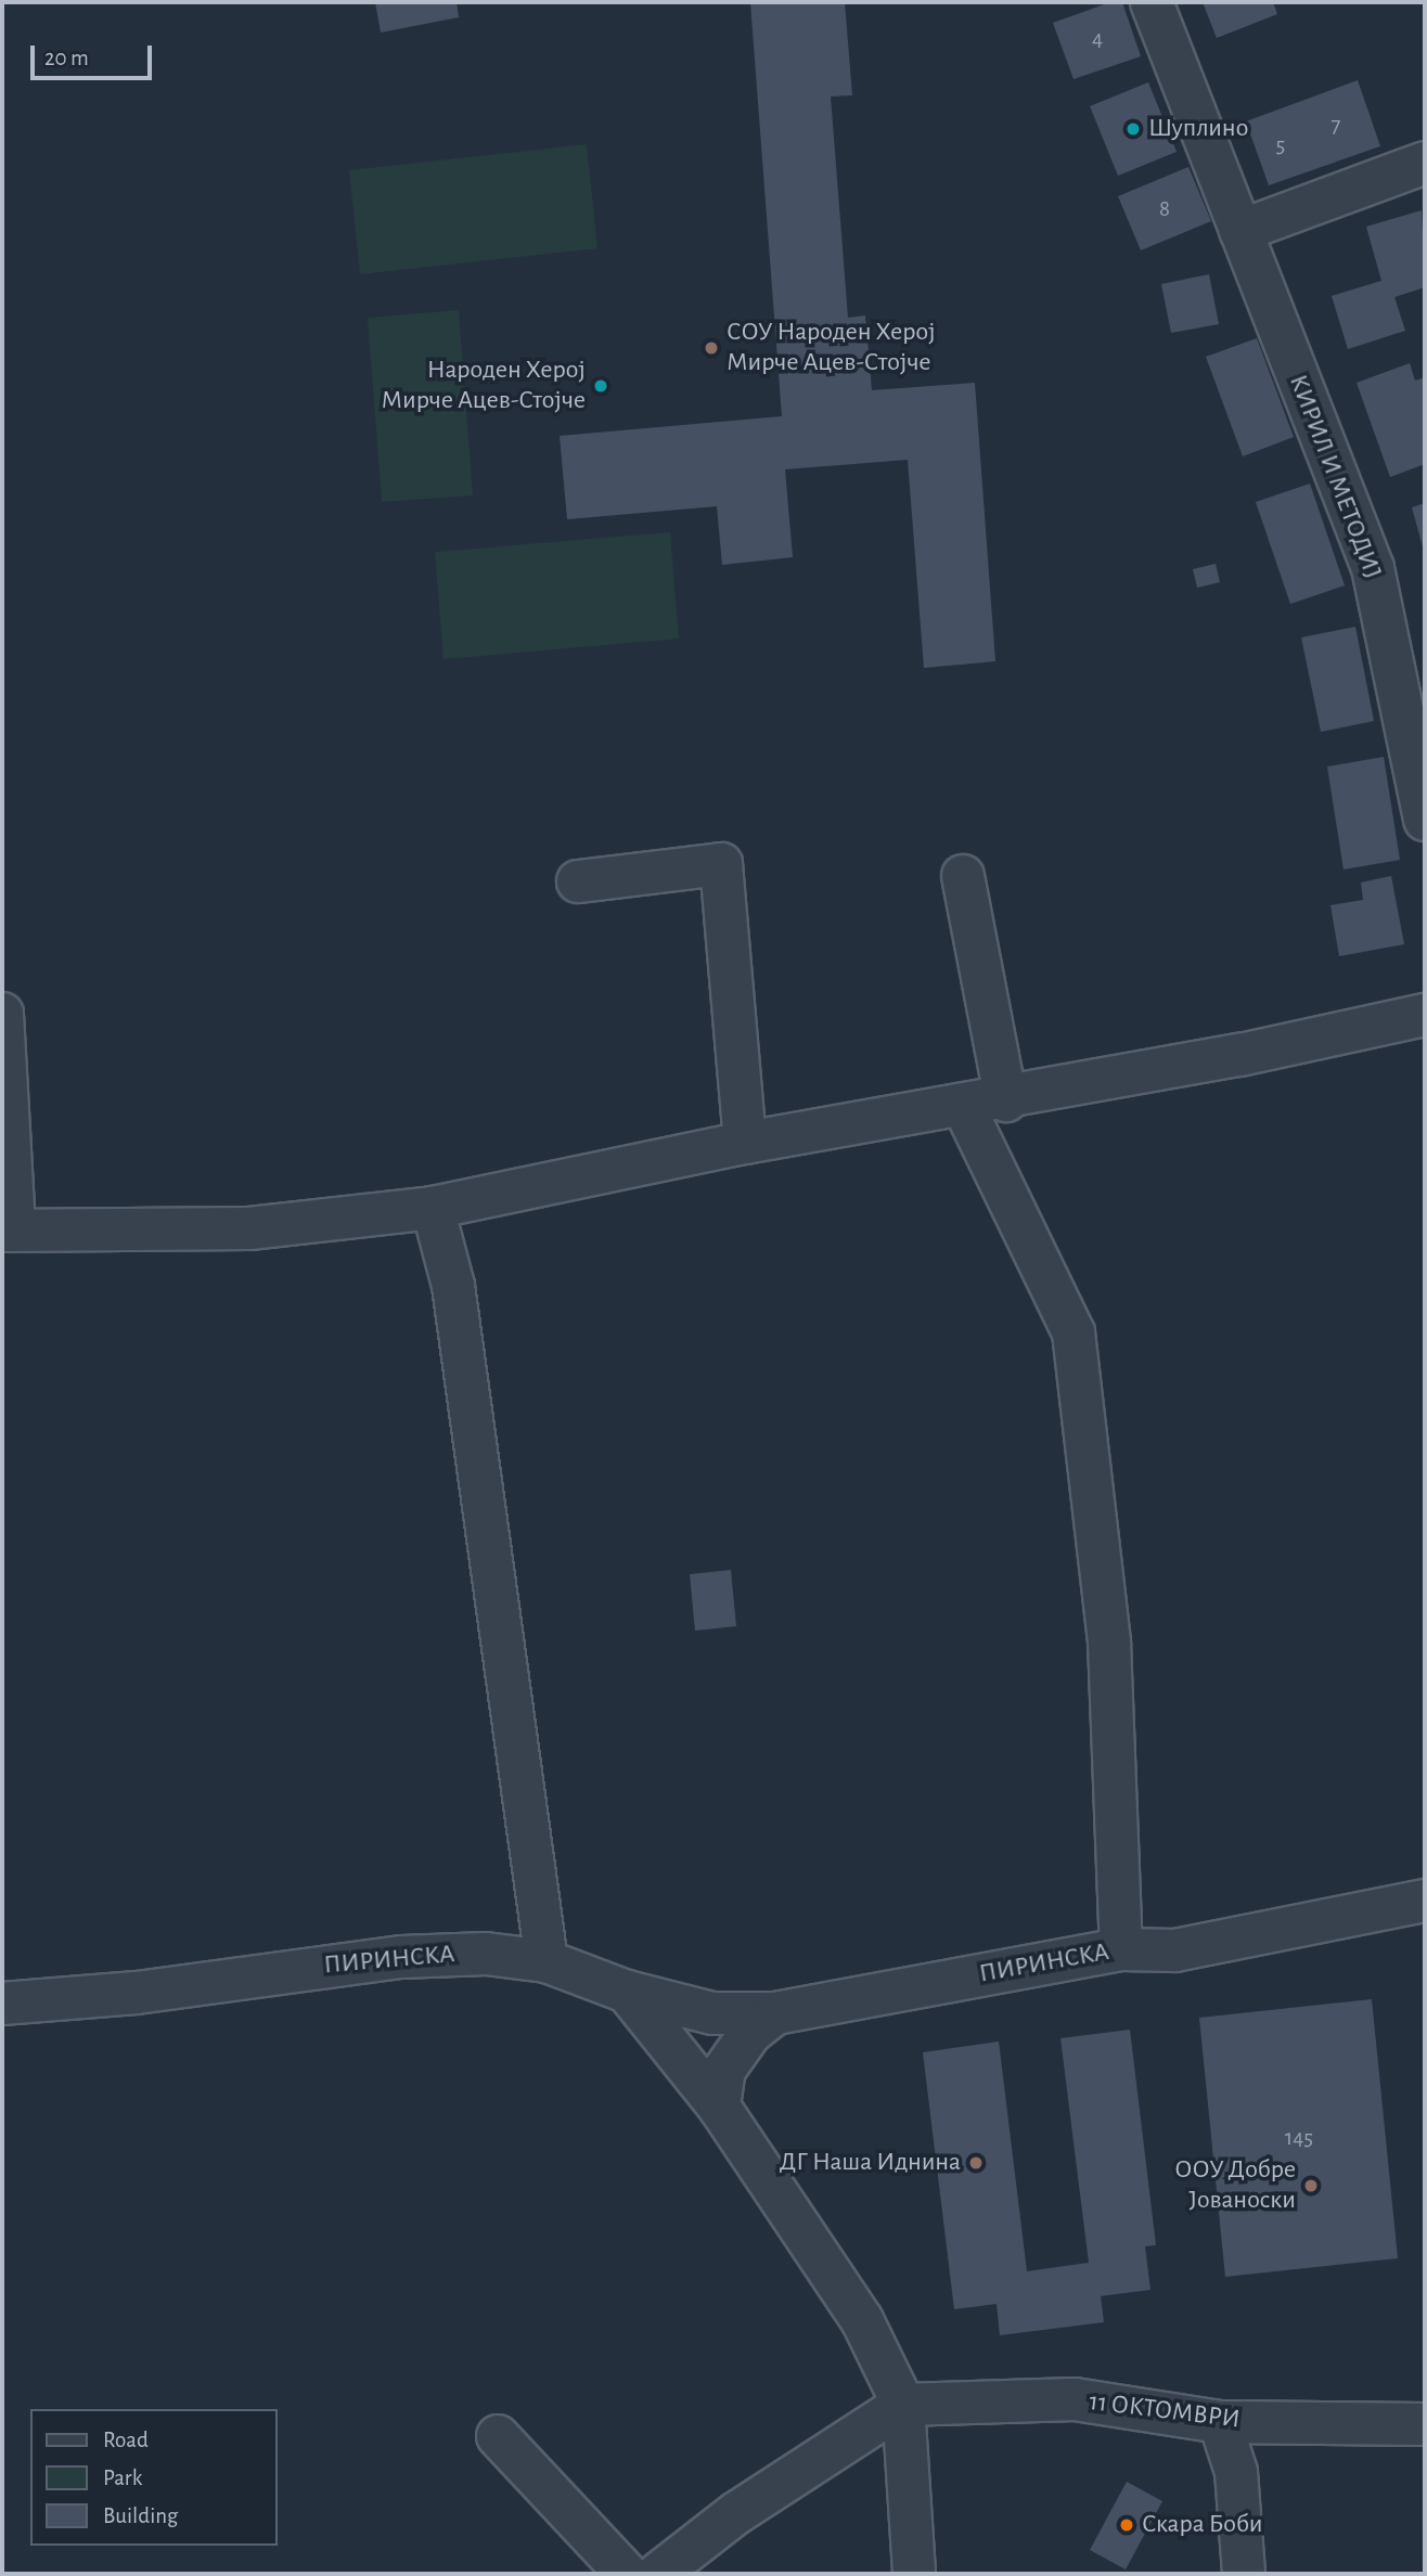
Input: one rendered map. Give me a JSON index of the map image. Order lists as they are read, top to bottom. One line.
{"streets":{"street":["КИРИЛ И МЕТОДИЈ","ПИРИНСКА","11 ОКТОМВРИ"]},"crossings":[["ПИРИНСКА","11 ОКТОМВРИ"]],"places":["Шуплино","СОУ Народен Херој Мирче Ацев-Стојче","Народен Херој Мирче Ацев-Стојче","ДГ Наша Иднина","ООУ Добре Јованоски","Скара Боби"],"house_numbers":["4","7","5","8","145"],"legend":["Road","Park","Building"],"scale_bar":"20 m"}
